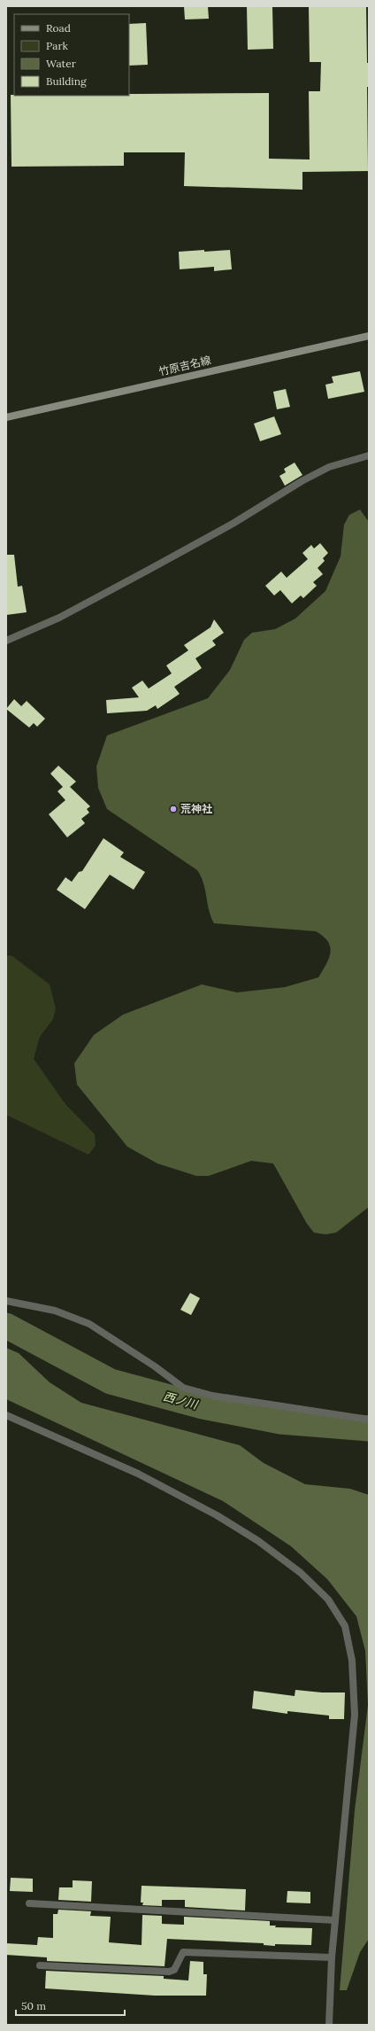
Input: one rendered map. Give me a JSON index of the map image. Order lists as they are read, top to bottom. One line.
{"streets":{"main road":["竹原吉名線"]},"water":["西ノ川"],"places":["荒神社"],"legend":["Road","Park","Water","Building"],"scale_bar":"50 m"}
